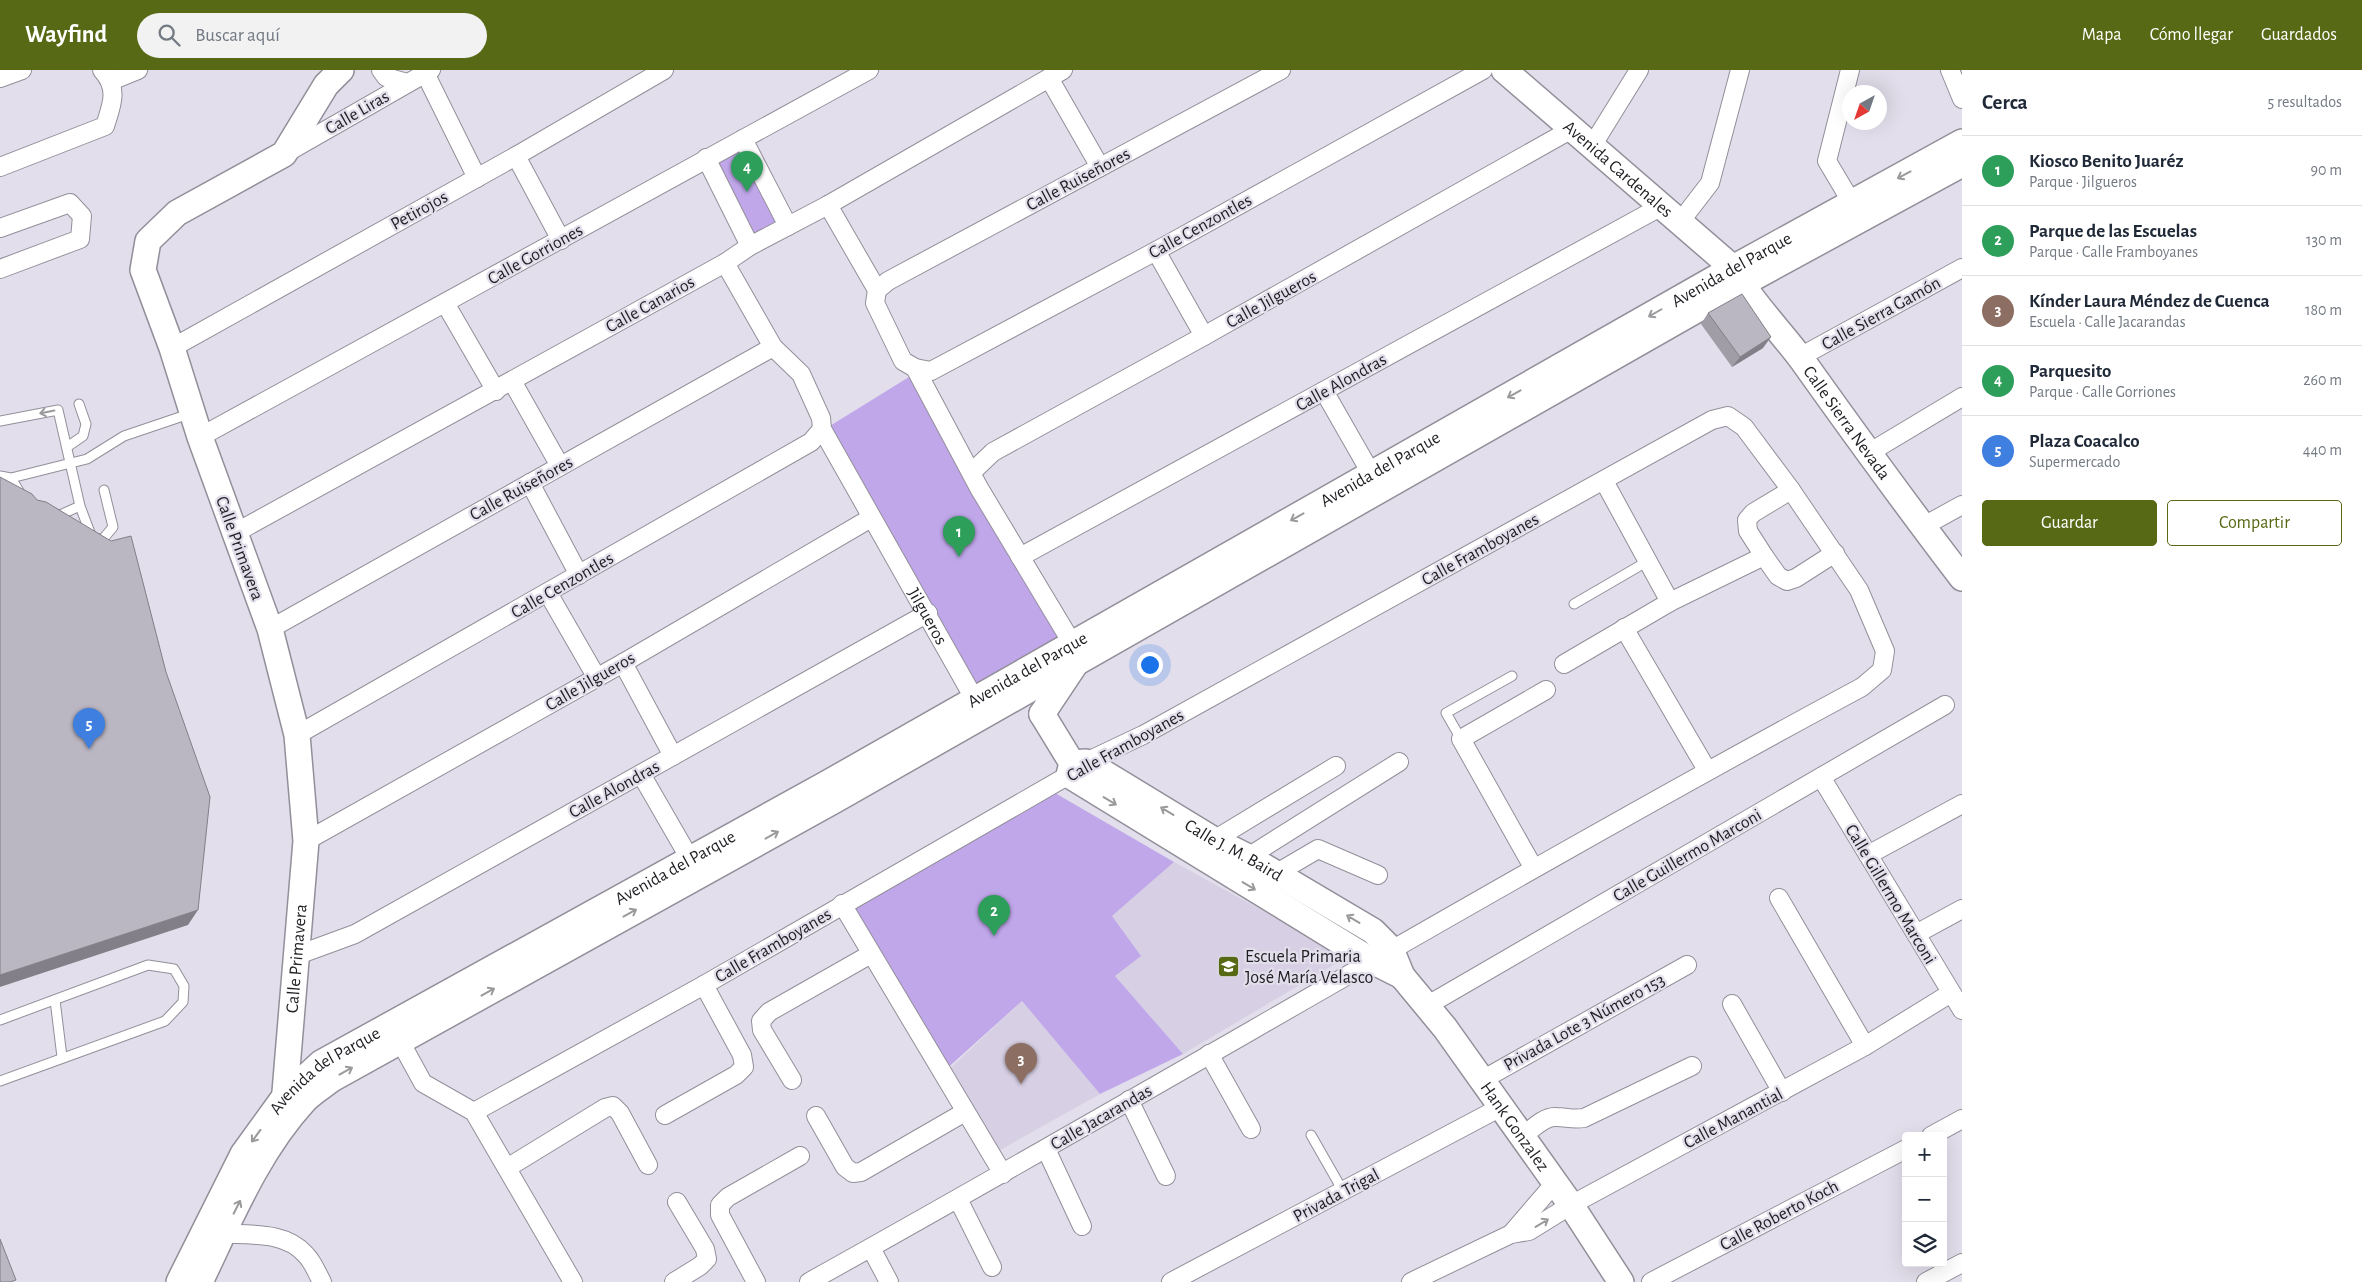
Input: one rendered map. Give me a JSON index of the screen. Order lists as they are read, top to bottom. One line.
{"streets":{"street":["Calle Liras","Avenida Cardenales","Calle Ruiseñores","Petirojos","Calle Cenzontles","Calle Gorriones","Avenida del Parque","Calle Jilgueros","Calle Canarios","Calle Sierra Gamón","Calle Alondras","Calle Sierra Nevada","Calle Primavera","Calle Framboyanes","Jilgueros","Calle J. M. Baird","Calle Guillermo Marconi","Calle Gillermo Marconi","Privada Lote 3 Número 153","Calle Jacarandas","Calle Manantial","Hank Gonzalez","Privada Trigal","Calle Roberto Koch"]},"crossings":[["Calle Liras","Calle Primavera"],["Avenida Cardenales","Avenida del Parque"],["Avenida Cardenales","Calle Jilgueros"],["Avenida Cardenales","Calle Alondras"],["Avenida Cardenales","Calle Sierra Nevada"],["Calle Ruiseñores","Calle Primavera"],["Calle Ruiseñores","Jilgueros"],["Petirojos","Calle Primavera"],["Calle Cenzontles","Calle Primavera"],["Calle Cenzontles","Jilgueros"],["Calle Gorriones","Calle Primavera"],["Avenida del Parque","Calle Sierra Nevada"],["Avenida del Parque","Calle Primavera"],["Avenida del Parque","Jilgueros"],["Calle Jilgueros","Calle Primavera"],["Calle Jilgueros","Jilgueros"],["Calle Canarios","Calle Primavera"],["Calle Canarios","Jilgueros"],["Calle Sierra Gamón","Calle Sierra Nevada"],["Calle Alondras","Calle Primavera"],["Calle Alondras","Jilgueros"],["Calle Framboyanes","Calle J. M. Baird"],["Calle Framboyanes","Calle Jacarandas"],["Calle Framboyanes","Hank Gonzalez"],["Calle J. M. Baird","Calle Jacarandas"],["Calle J. M. Baird","Hank Gonzalez"],["Calle Guillermo Marconi","Calle Gillermo Marconi"],["Calle Guillermo Marconi","Hank Gonzalez"],["Calle Gillermo Marconi","Calle Manantial"],["Privada Lote 3 Número 153","Hank Gonzalez"],["Calle Jacarandas","Hank Gonzalez"],["Calle Manantial","Hank Gonzalez"],["Hank Gonzalez","Privada Trigal"]],"places":{"school or university":["Escuela Primaria José María Velasco"]},"north":"bottom left","page":{"header":"Wayfind","search":"Buscar aquí","nav":["Mapa","Cómo llegar","Guardados"],"heading":["Cerca","5 resultados"],"list":[{"mark":"1","name":"Kiosco Benito Juaréz","note":"Parque · Jilgueros","value":"90 m"},{"mark":"2","name":"Parque de las Escuelas","note":"Parque · Calle Framboyanes","value":"130 m"},{"mark":"3","name":"Kínder Laura Méndez de Cuenca","note":"Escuela · Calle Jacarandas","value":"180 m"},{"mark":"4","name":"Parquesito","note":"Parque · Calle Gorriones","value":"260 m"},{"mark":"5","name":"Plaza Coacalco","note":"Supermercado","value":"440 m"}],"pins":["4","1","5","2","3"],"buttons":["Guardar","Compartir"],"map_buttons":["+","−"]}}
